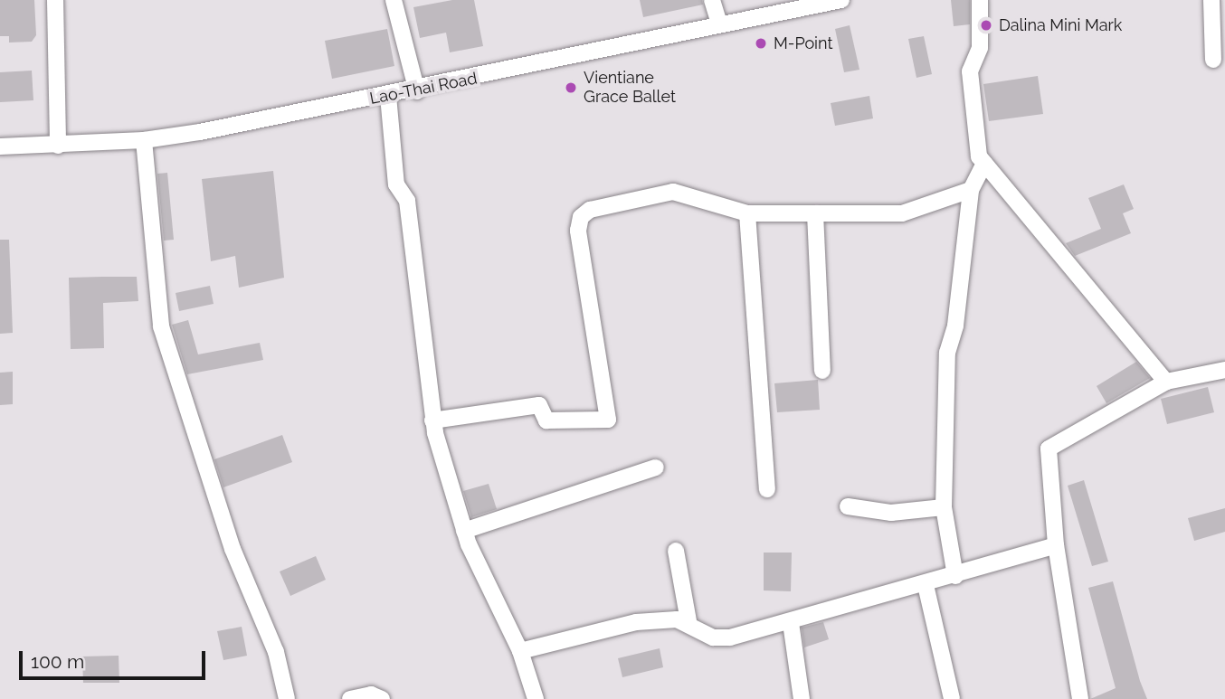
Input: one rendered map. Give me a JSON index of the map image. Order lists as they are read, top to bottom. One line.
{"streets":{"street":["Lao-Thai Road"]},"places":["Dalina Mini Mark","M-Point","Vientiane Grace Ballet"],"scale_bar":"100 m"}
